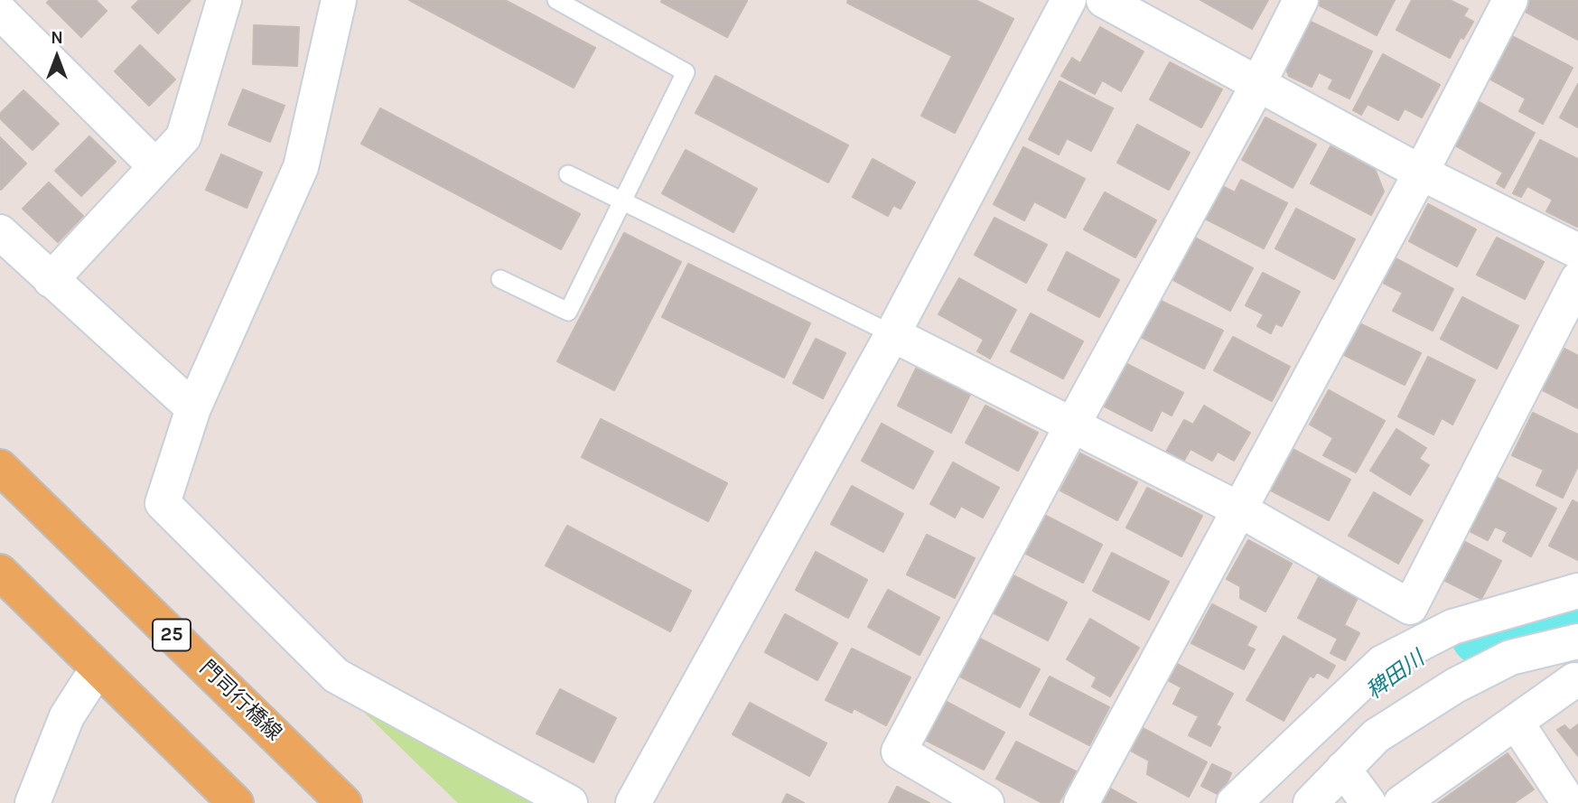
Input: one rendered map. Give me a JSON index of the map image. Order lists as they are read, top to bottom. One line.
{"streets":{"main road":["25","門司行橋線"]},"water":["稗田川"],"north":"top"}
